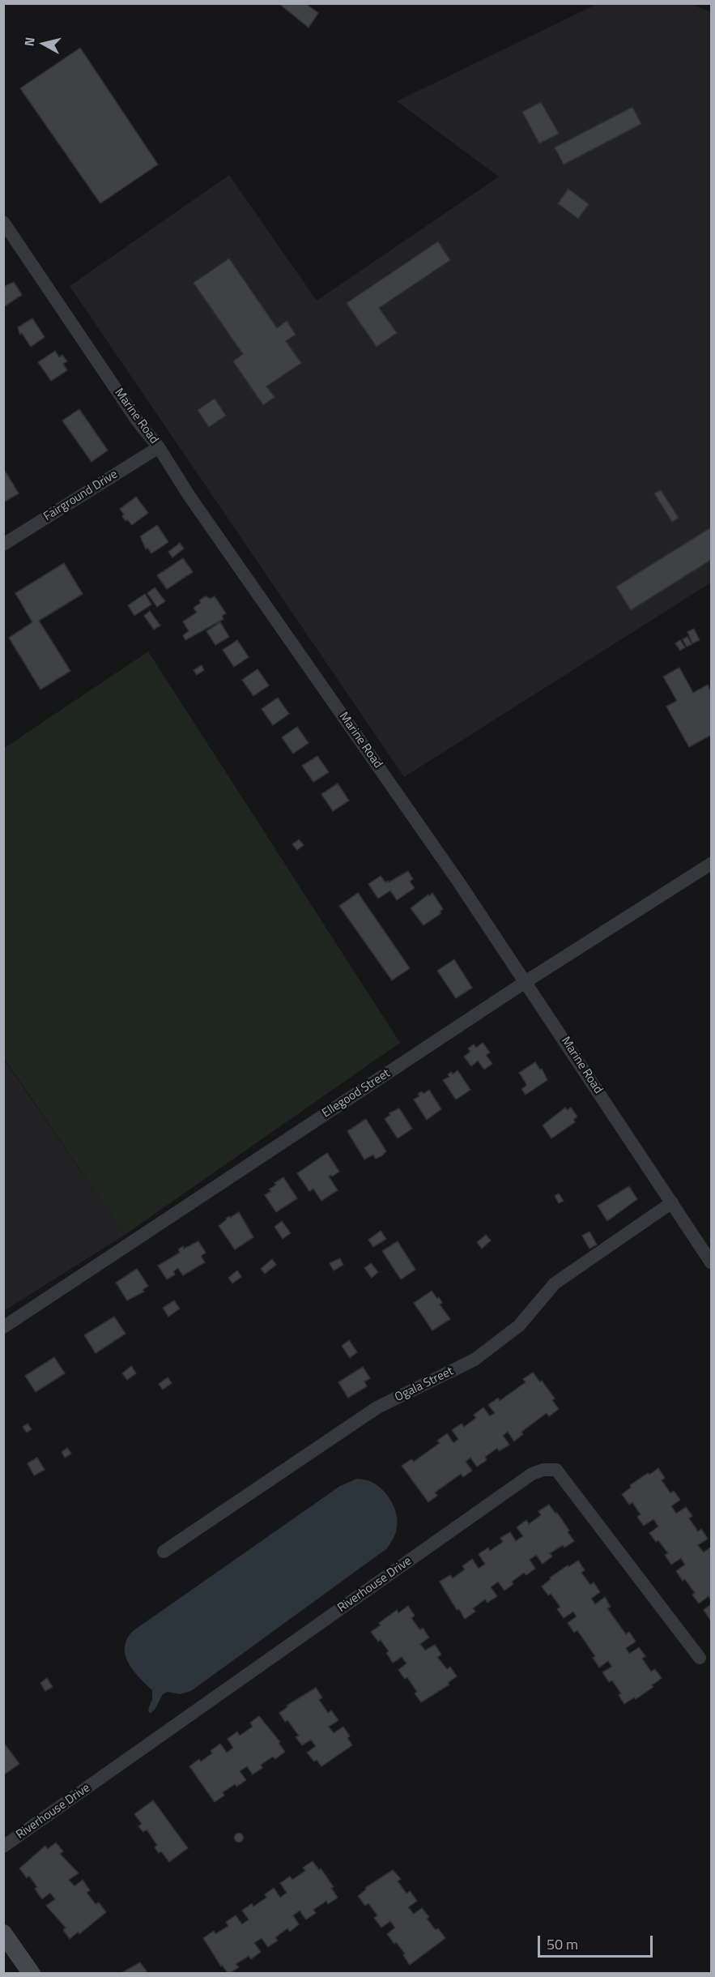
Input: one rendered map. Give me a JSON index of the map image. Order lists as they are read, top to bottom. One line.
{"streets":{"street":["Marine Road","Fairground Drive","Ellegood Street","Ogala Street","Riverhouse Drive"]},"crossings":[["Marine Road","Fairground Drive"],["Marine Road","Ellegood Street"],["Marine Road","Ogala Street"]],"scale_bar":"50 m","north":"left"}
